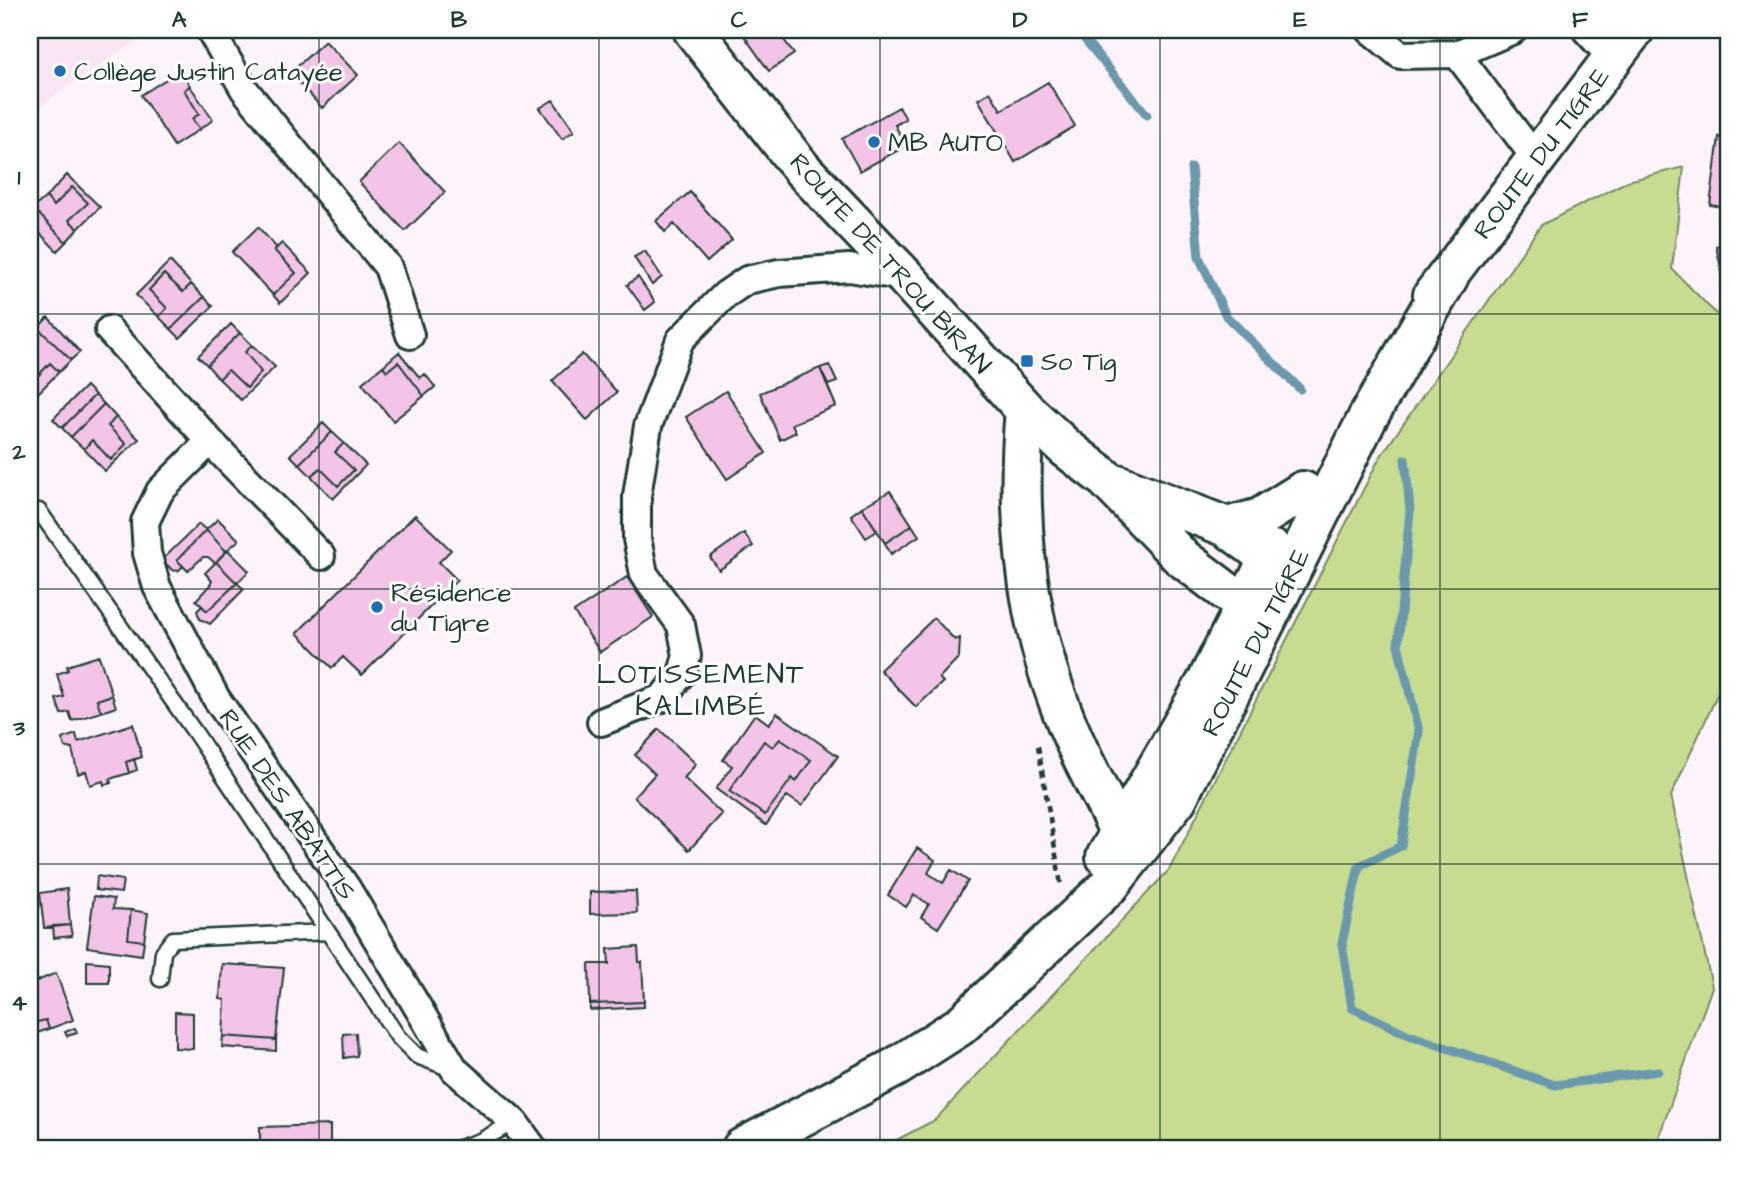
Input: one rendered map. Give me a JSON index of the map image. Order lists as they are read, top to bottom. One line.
{"streets":{"main road":["ROUTE DU TIGRE","ROUTE DE TROU BIRAN"],"street":["RUE DES ABATTIS"]},"crossings":[["ROUTE DU TIGRE","ROUTE DE TROU BIRAN"]],"districts":["LOTISSEMENT KALIMBÉ"],"places":{"other":["Collège Justin Catayée","MB AUTO","Résidence du Tigre"],"transit":["So Tig"]},"grid":{"columns":["A","B","C","D","E","F"],"rows":["1","2","3","4"]}}
